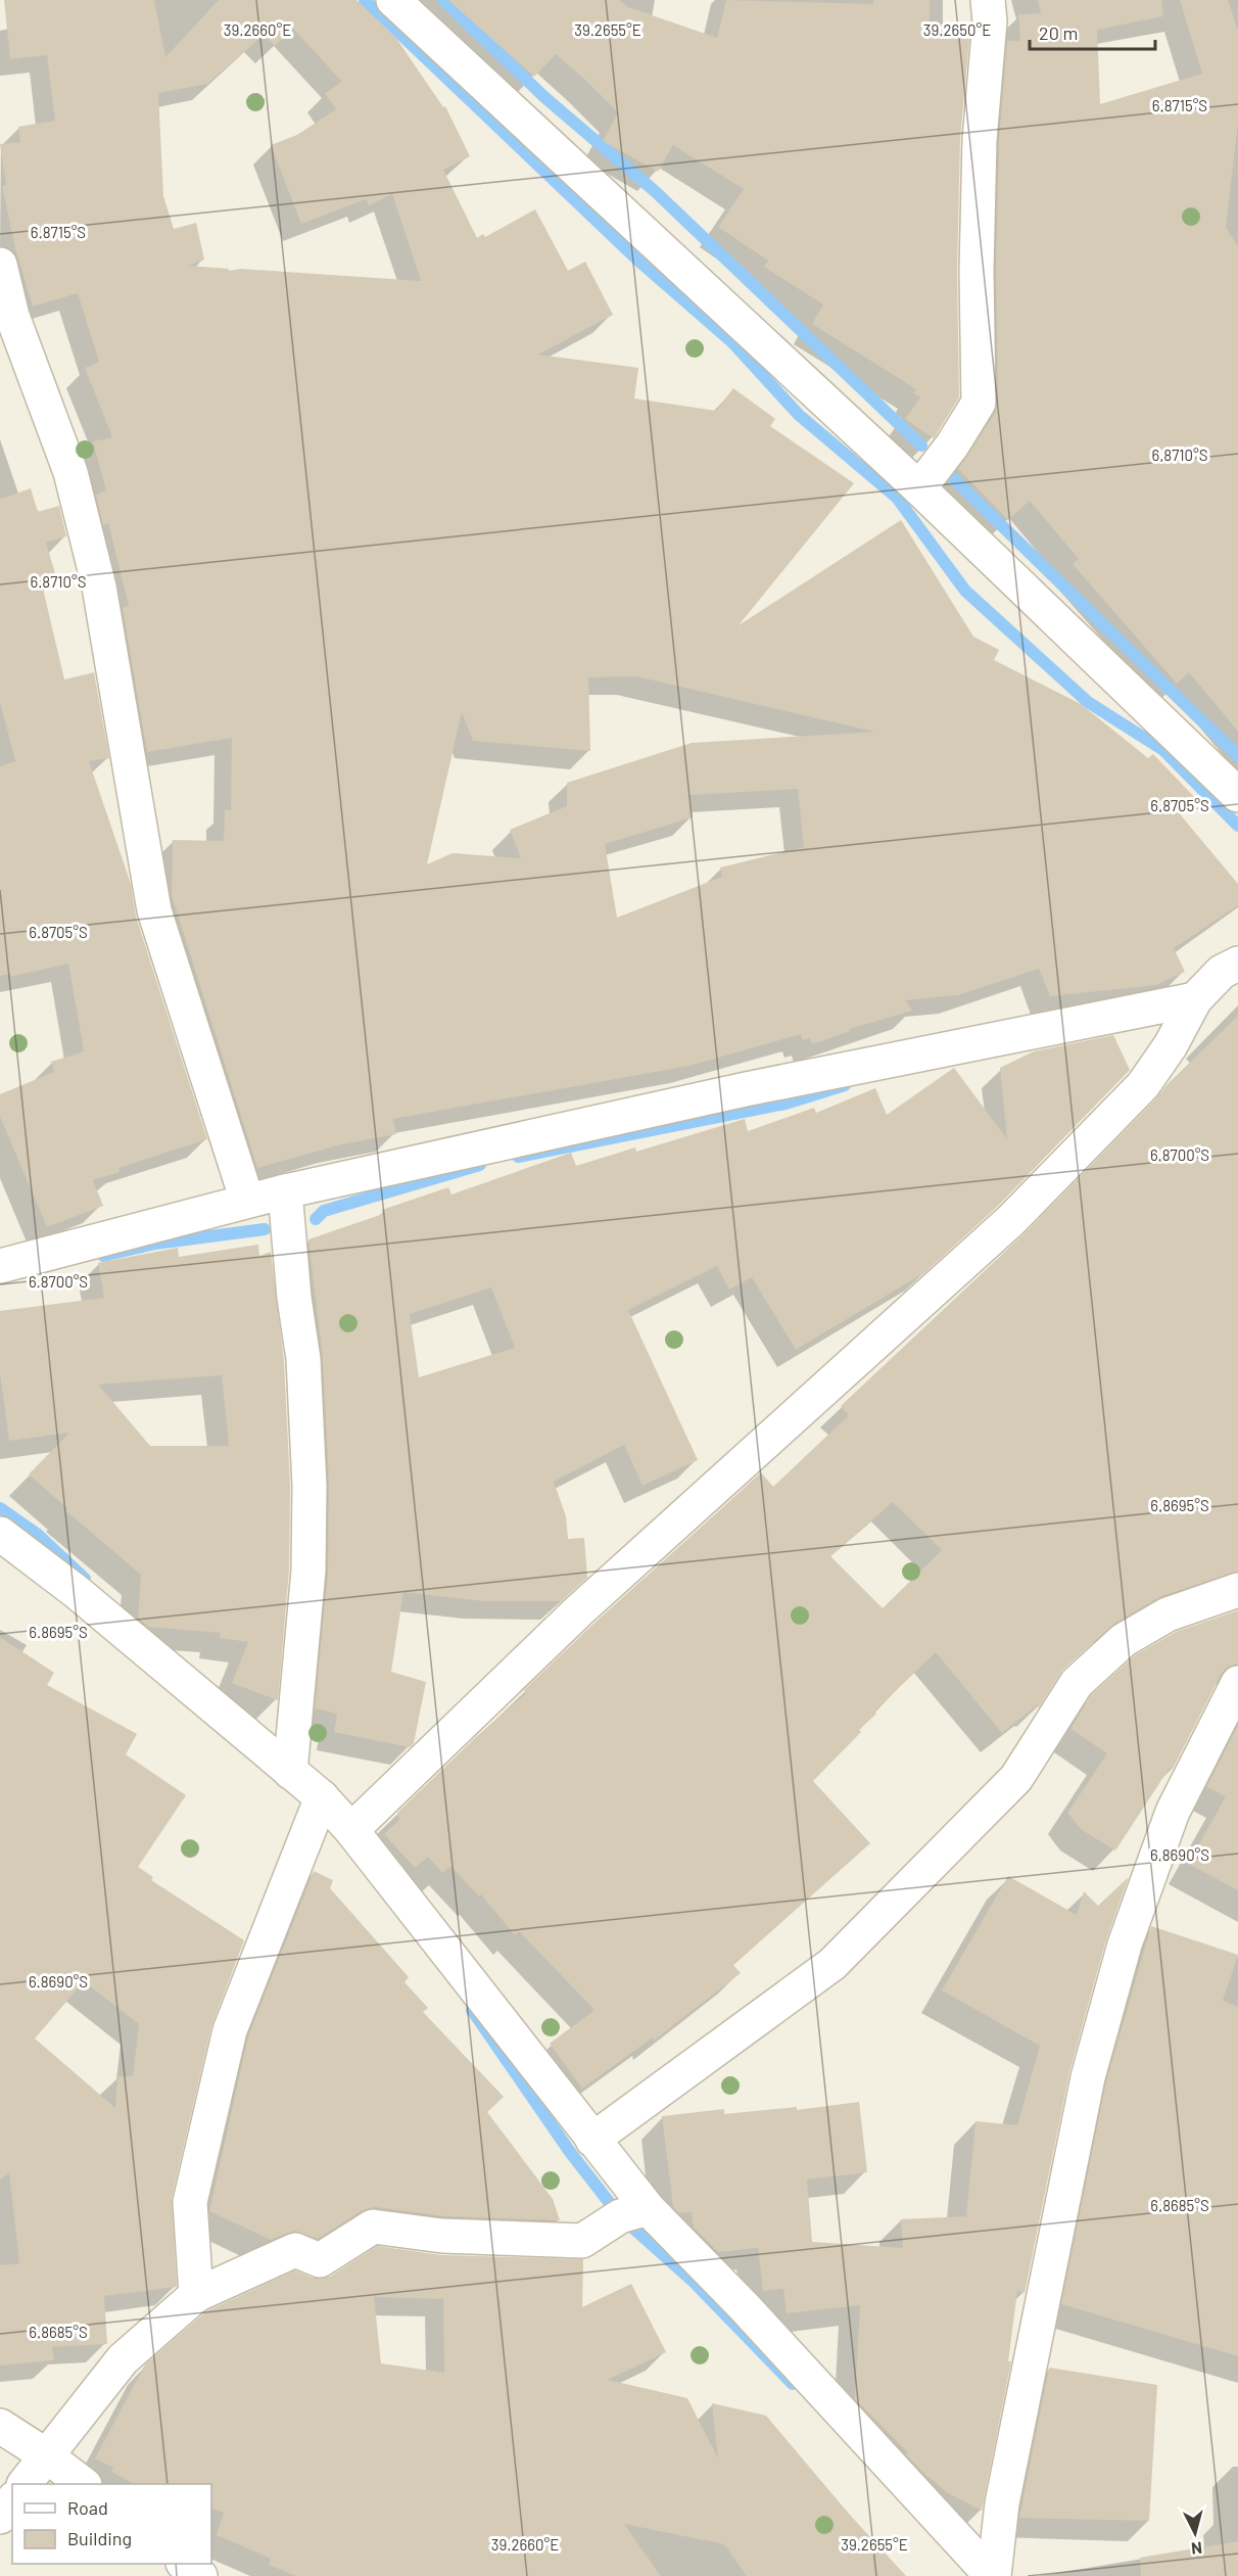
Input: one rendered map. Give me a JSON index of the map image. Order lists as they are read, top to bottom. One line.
{"legend":["Road","Building"],"scale_bar":"20 m","north":"bottom","coordinates":["39.2660°E","39.2655°E","39.2650°E","6.8715°S","6.8710°S","6.8705°S","6.8700°S","6.8695°S","6.8690°S","6.8685°S"]}
